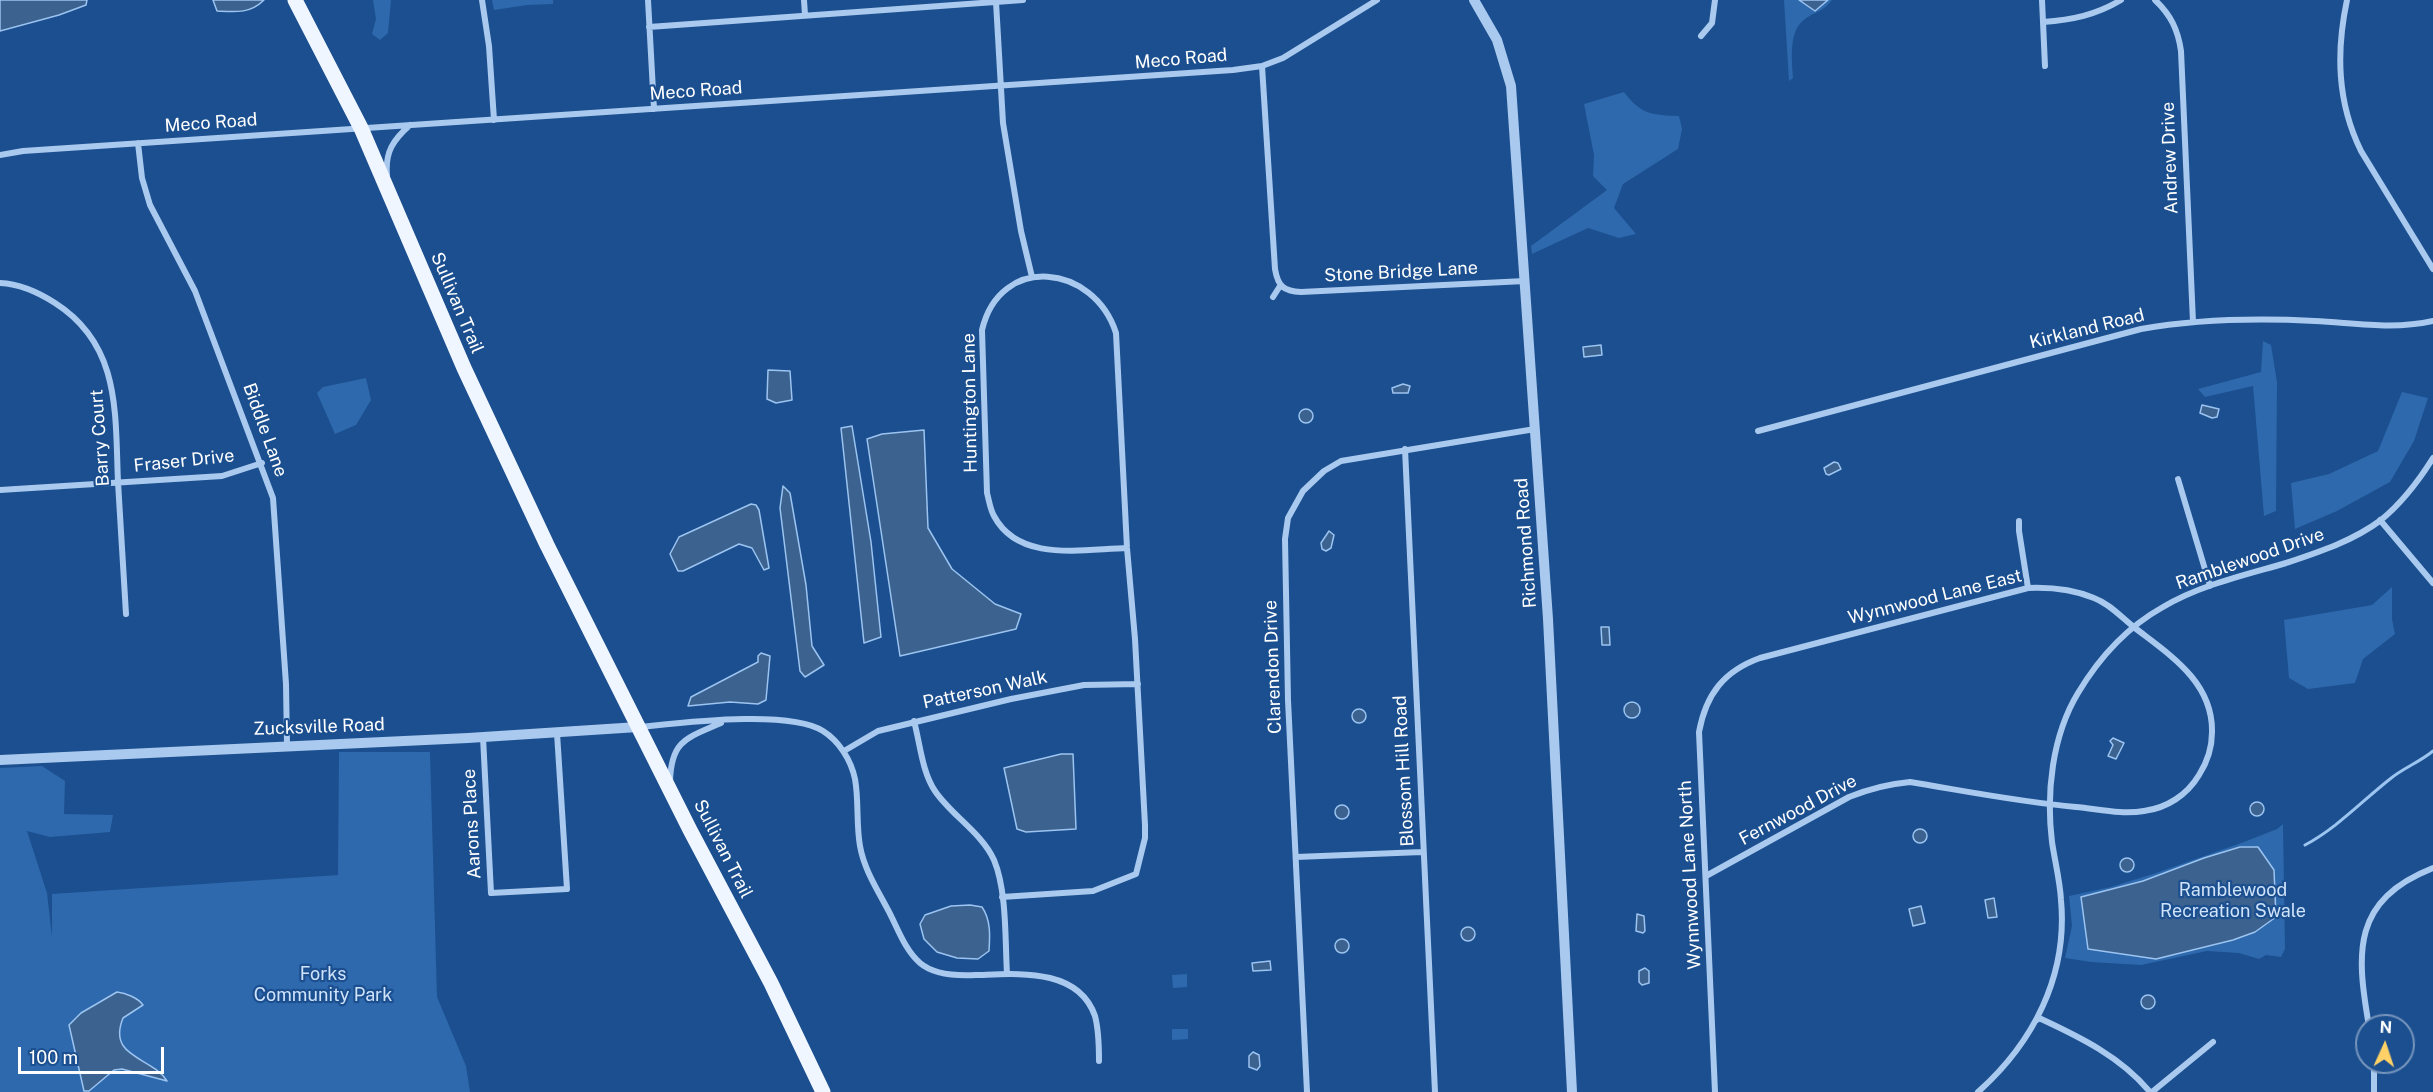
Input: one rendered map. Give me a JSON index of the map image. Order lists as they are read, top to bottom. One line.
{"streets":{"main road":["Sullivan Trail"],"street":["Meco Road","Andrew Drive","Stone Bridge Lane","Kirkland Road","Huntington Lane","Biddle Lane","Barry Court","Fraser Drive","Richmond Road","Ramblewood Drive","Wynnwood Lane East","Clarendon Drive","Patterson Walk","Zucksville Road","Blossom Hill Road","Fernwood Drive","Aarons Place","Wynnwood Lane North"]},"crossings":[["Meco Road","Sullivan Trail"],["Meco Road","Biddle Lane"],["Andrew Drive","Kirkland Road"],["Stone Bridge Lane","Richmond Road"],["Sullivan Trail","Zucksville Road"],["Biddle Lane","Fraser Drive"],["Biddle Lane","Zucksville Road"],["Barry Court","Fraser Drive"],["Richmond Road","Clarendon Drive"],["Ramblewood Drive","Wynnwood Lane East"],["Ramblewood Drive","Fernwood Drive"],["Wynnwood Lane East","Fernwood Drive"],["Wynnwood Lane East","Wynnwood Lane North"],["Clarendon Drive","Blossom Hill Road"],["Zucksville Road","Aarons Place"],["Fernwood Drive","Wynnwood Lane North"]],"parks":["Ramblewood Recreation Swale","Forks Community Park"],"scale_bar":"100 m","north":"top"}
